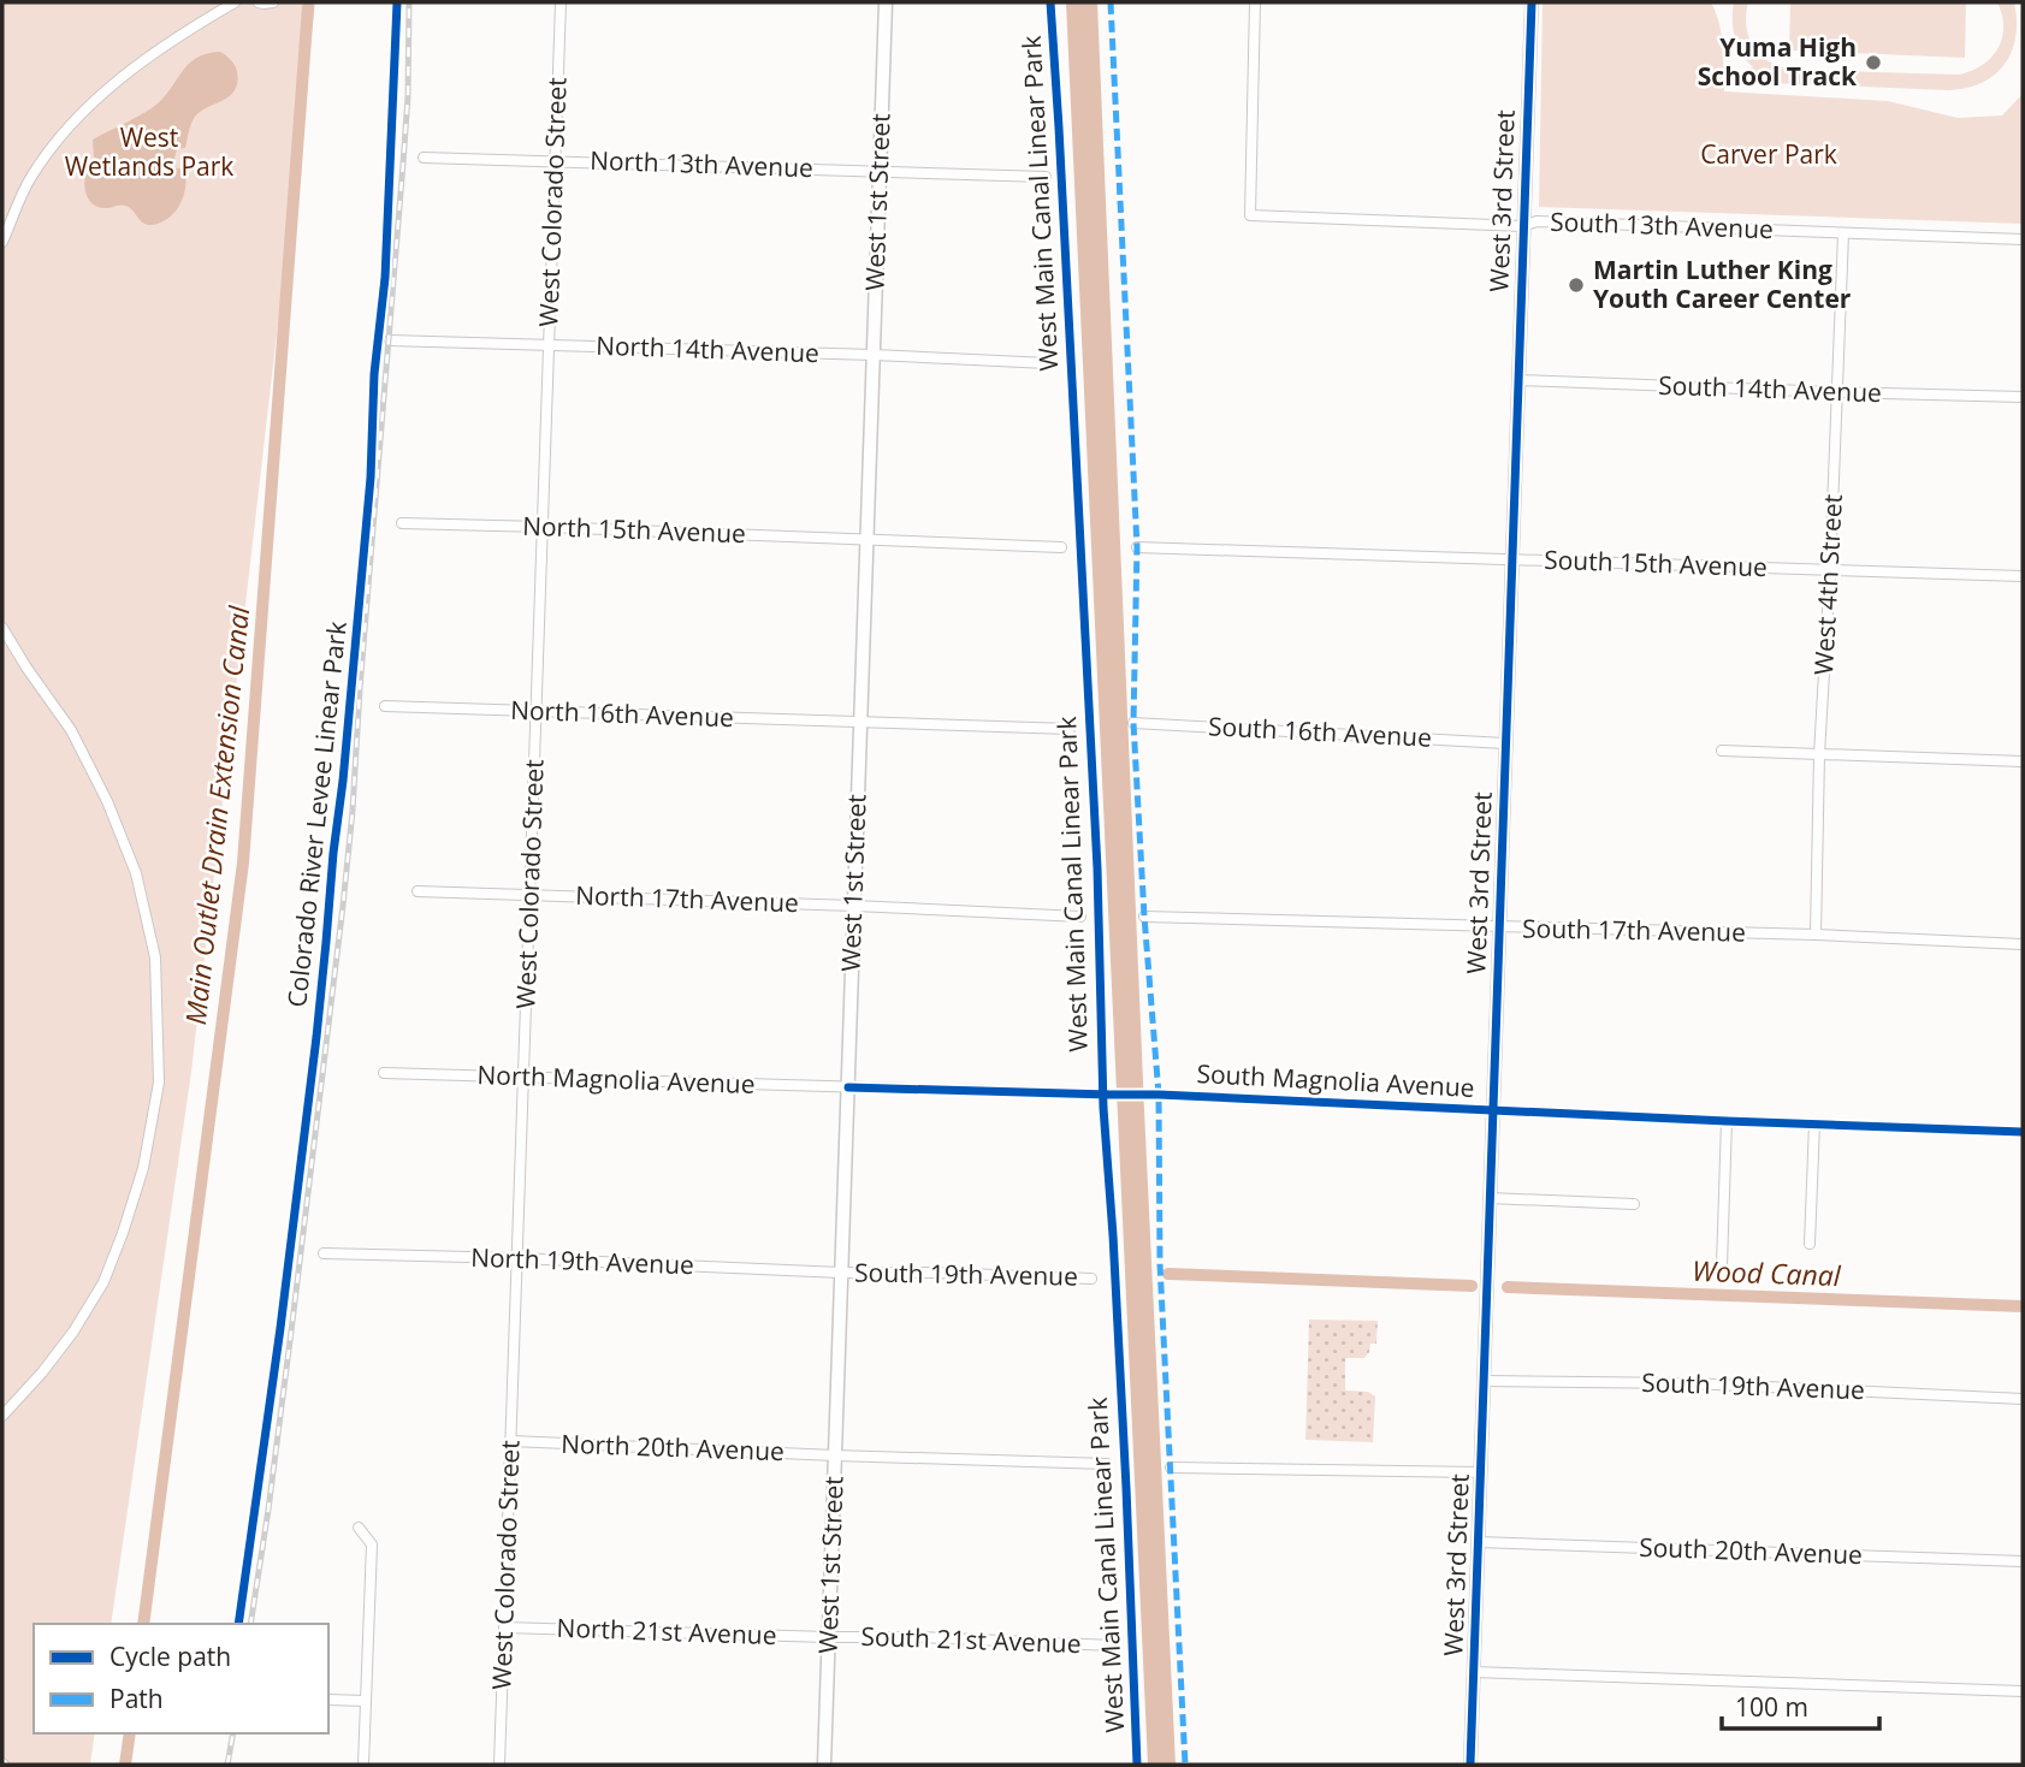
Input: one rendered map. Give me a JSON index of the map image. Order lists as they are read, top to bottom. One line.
{"streets":{"main road":["West 1st Street"],"street":["North 13th Avenue","West 3rd Street","West Colorado Street","South 13th Avenue","North 14th Avenue","South 14th Avenue","North 15th Avenue","South 15th Avenue","West 4th Street","North 16th Avenue","South 16th Avenue","North 17th Avenue","South 17th Avenue","North Magnolia Avenue","South Magnolia Avenue","North 19th Avenue","South 19th Avenue","North 20th Avenue","South 20th Avenue","North 21st Avenue","South 21st Avenue"],"cycle path":["West Main Canal Linear Park","Colorado River Levee Linear Park"]},"crossings":[["North 13th Avenue","West Colorado Street"],["North 13th Avenue","West 1st Street"],["West 3rd Street","South 13th Avenue"],["West 3rd Street","South 14th Avenue"],["West 3rd Street","South 15th Avenue"],["West 3rd Street","South 16th Avenue"],["West 3rd Street","South 17th Avenue"],["West 3rd Street","South Magnolia Avenue"],["West 3rd Street","South 19th Avenue"],["West 3rd Street","South 20th Avenue"],["West Colorado Street","North 14th Avenue"],["West Colorado Street","North 15th Avenue"],["West Colorado Street","North 16th Avenue"],["West Colorado Street","North 17th Avenue"],["West Colorado Street","North Magnolia Avenue"],["West Colorado Street","North 19th Avenue"],["West Colorado Street","North 20th Avenue"],["West Colorado Street","North 21st Avenue"],["West 1st Street","North 14th Avenue"],["West 1st Street","North 15th Avenue"],["West 1st Street","North 16th Avenue"],["West 1st Street","North 17th Avenue"],["West 1st Street","North Magnolia Avenue"],["West 1st Street","South Magnolia Avenue"],["West 1st Street","North 19th Avenue"],["West 1st Street","South 19th Avenue"],["West 1st Street","North 20th Avenue"],["West 1st Street","North 21st Avenue"],["West 1st Street","South 21st Avenue"],["South 13th Avenue","West 4th Street"],["South 14th Avenue","West 4th Street"],["South 15th Avenue","West 4th Street"],["West 4th Street","South 17th Avenue"],["North Magnolia Avenue","South Magnolia Avenue"],["North 19th Avenue","South 19th Avenue"],["North 21st Avenue","South 21st Avenue"]],"water":["Main Outlet Drain Extension Canal","Wood Canal"],"parks":["West Wetlands Park","Carver Park"],"places":["Yuma High School Track","Martin Luther King Youth Career Center"],"legend":["Cycle path","Path"],"scale_bar":"100 m"}
